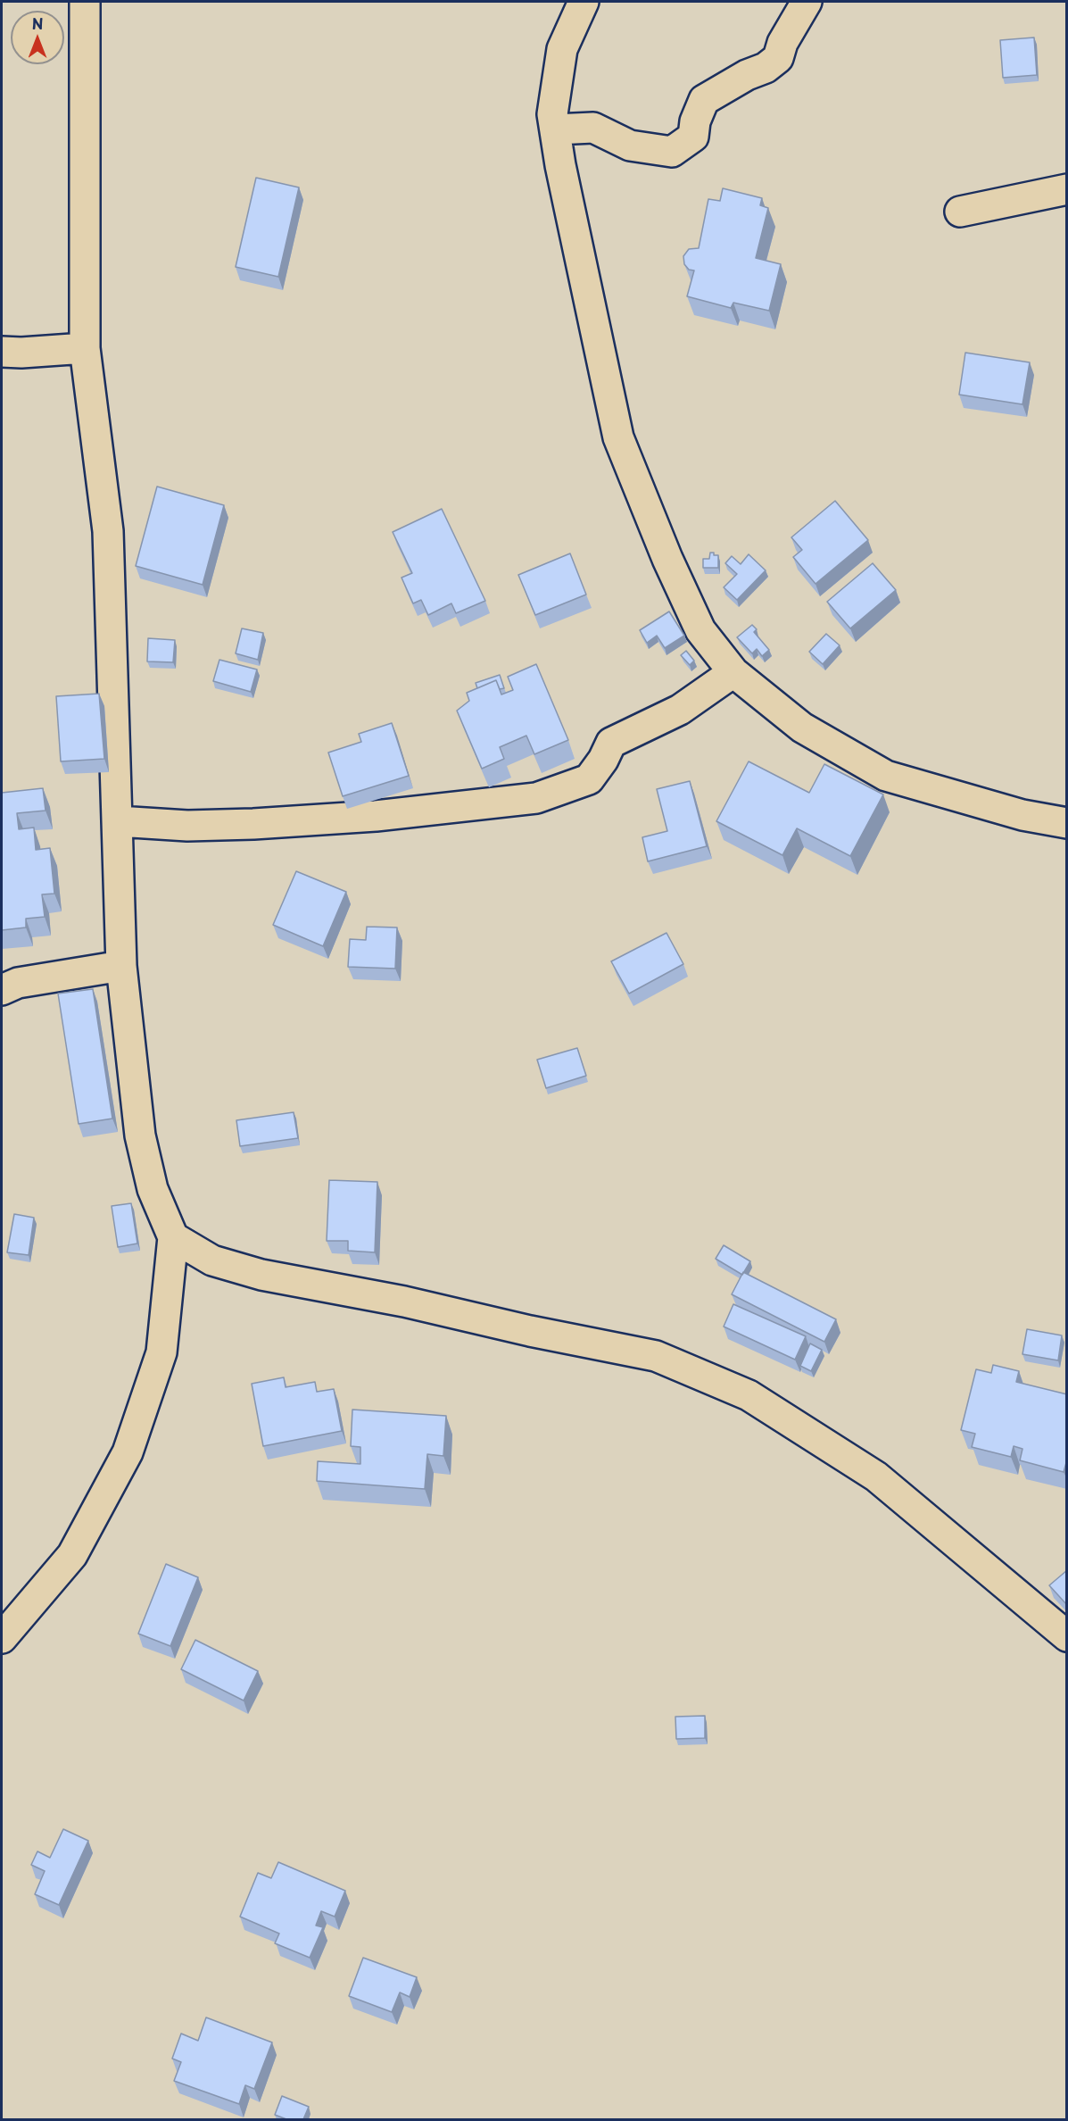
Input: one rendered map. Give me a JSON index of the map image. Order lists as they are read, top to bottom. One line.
{"north":"top"}
